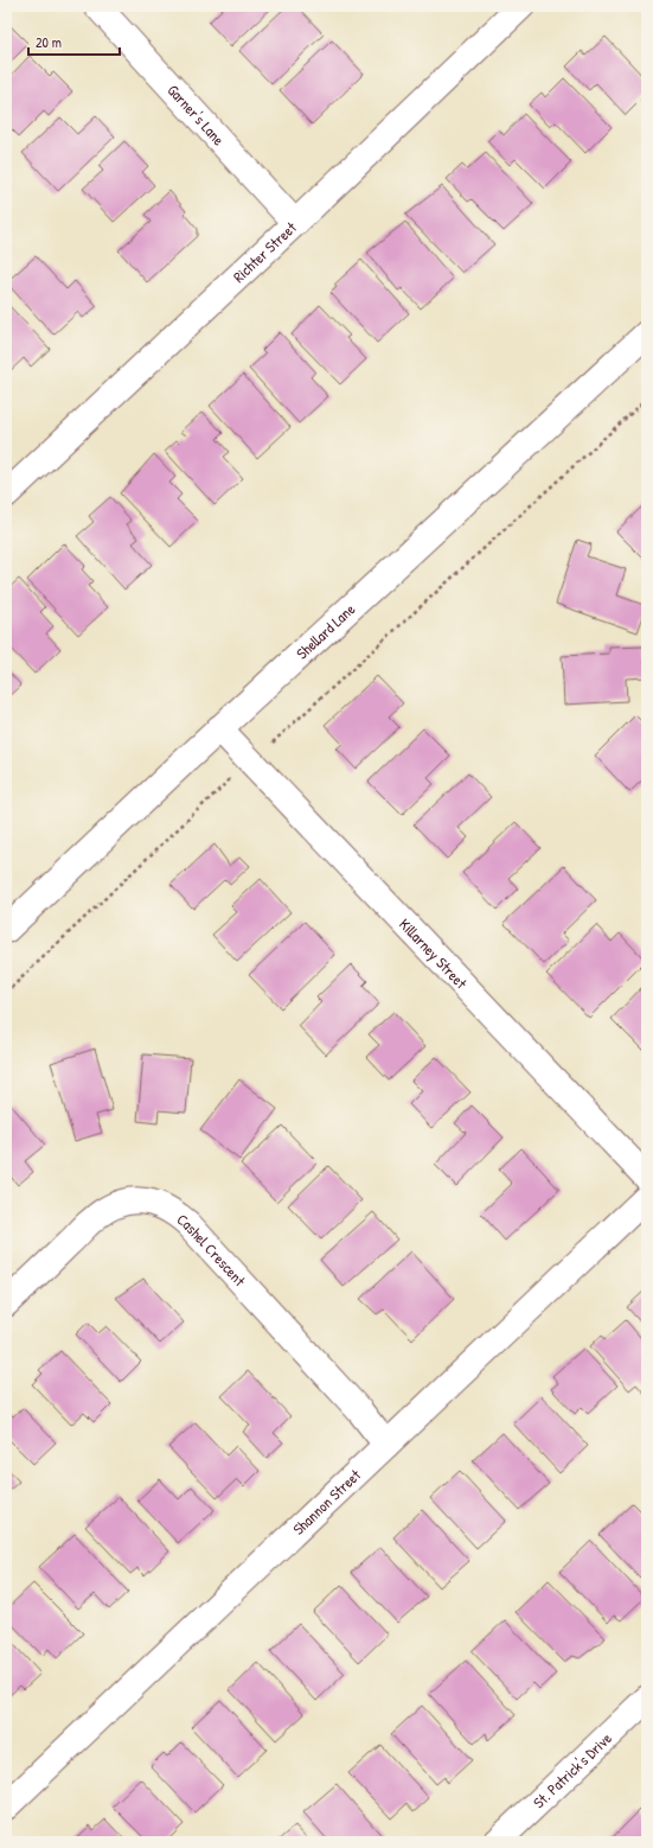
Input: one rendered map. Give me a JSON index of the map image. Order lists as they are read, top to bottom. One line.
{"streets":{"street":["Garner's Lane","Richter Street","Shellard Lane","Killarney Street","Cashel Crescent","Shannon Street","St. Patrick's Drive"]},"crossings":[["Garner's Lane","Richter Street"],["Shellard Lane","Killarney Street"],["Cashel Crescent","Shannon Street"]],"scale_bar":"20 m"}
